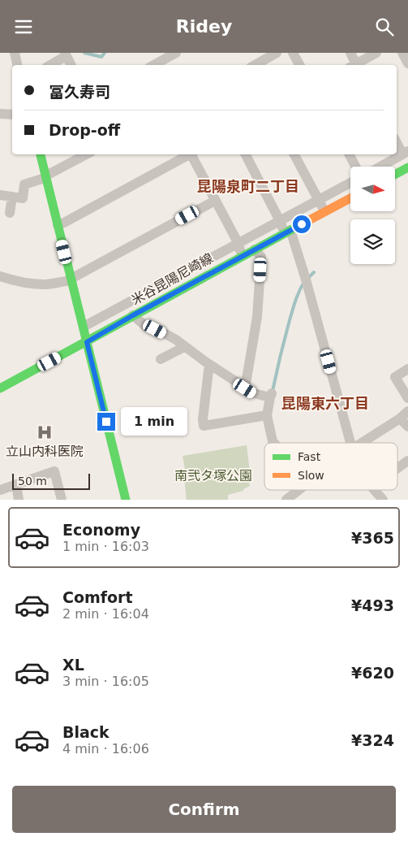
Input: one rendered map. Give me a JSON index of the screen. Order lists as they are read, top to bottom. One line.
{"streets":{"main road":["米谷昆陽尼崎線"]},"districts":["昆陽泉町二丁目","昆陽東六丁目"],"parks":["南弐タ塚公園"],"places":{"hospital":["立山内科医院"]},"legend":["Fast","Slow"],"scale_bar":"50 m","north":"right","page":{"header":"Ridey","banner":["冨久寿司","Drop-off"],"bubble":"1 min","scale":"50 m","list":[{"name":"Economy","note":"1 min · 16:03","value":"¥365"},{"name":"Comfort","note":"2 min · 16:04","value":"¥493"},{"name":"XL","note":"3 min · 16:05","value":"¥620"},{"name":"Black","note":"4 min · 16:06","value":"¥324"}],"buttons":"Confirm"}}
